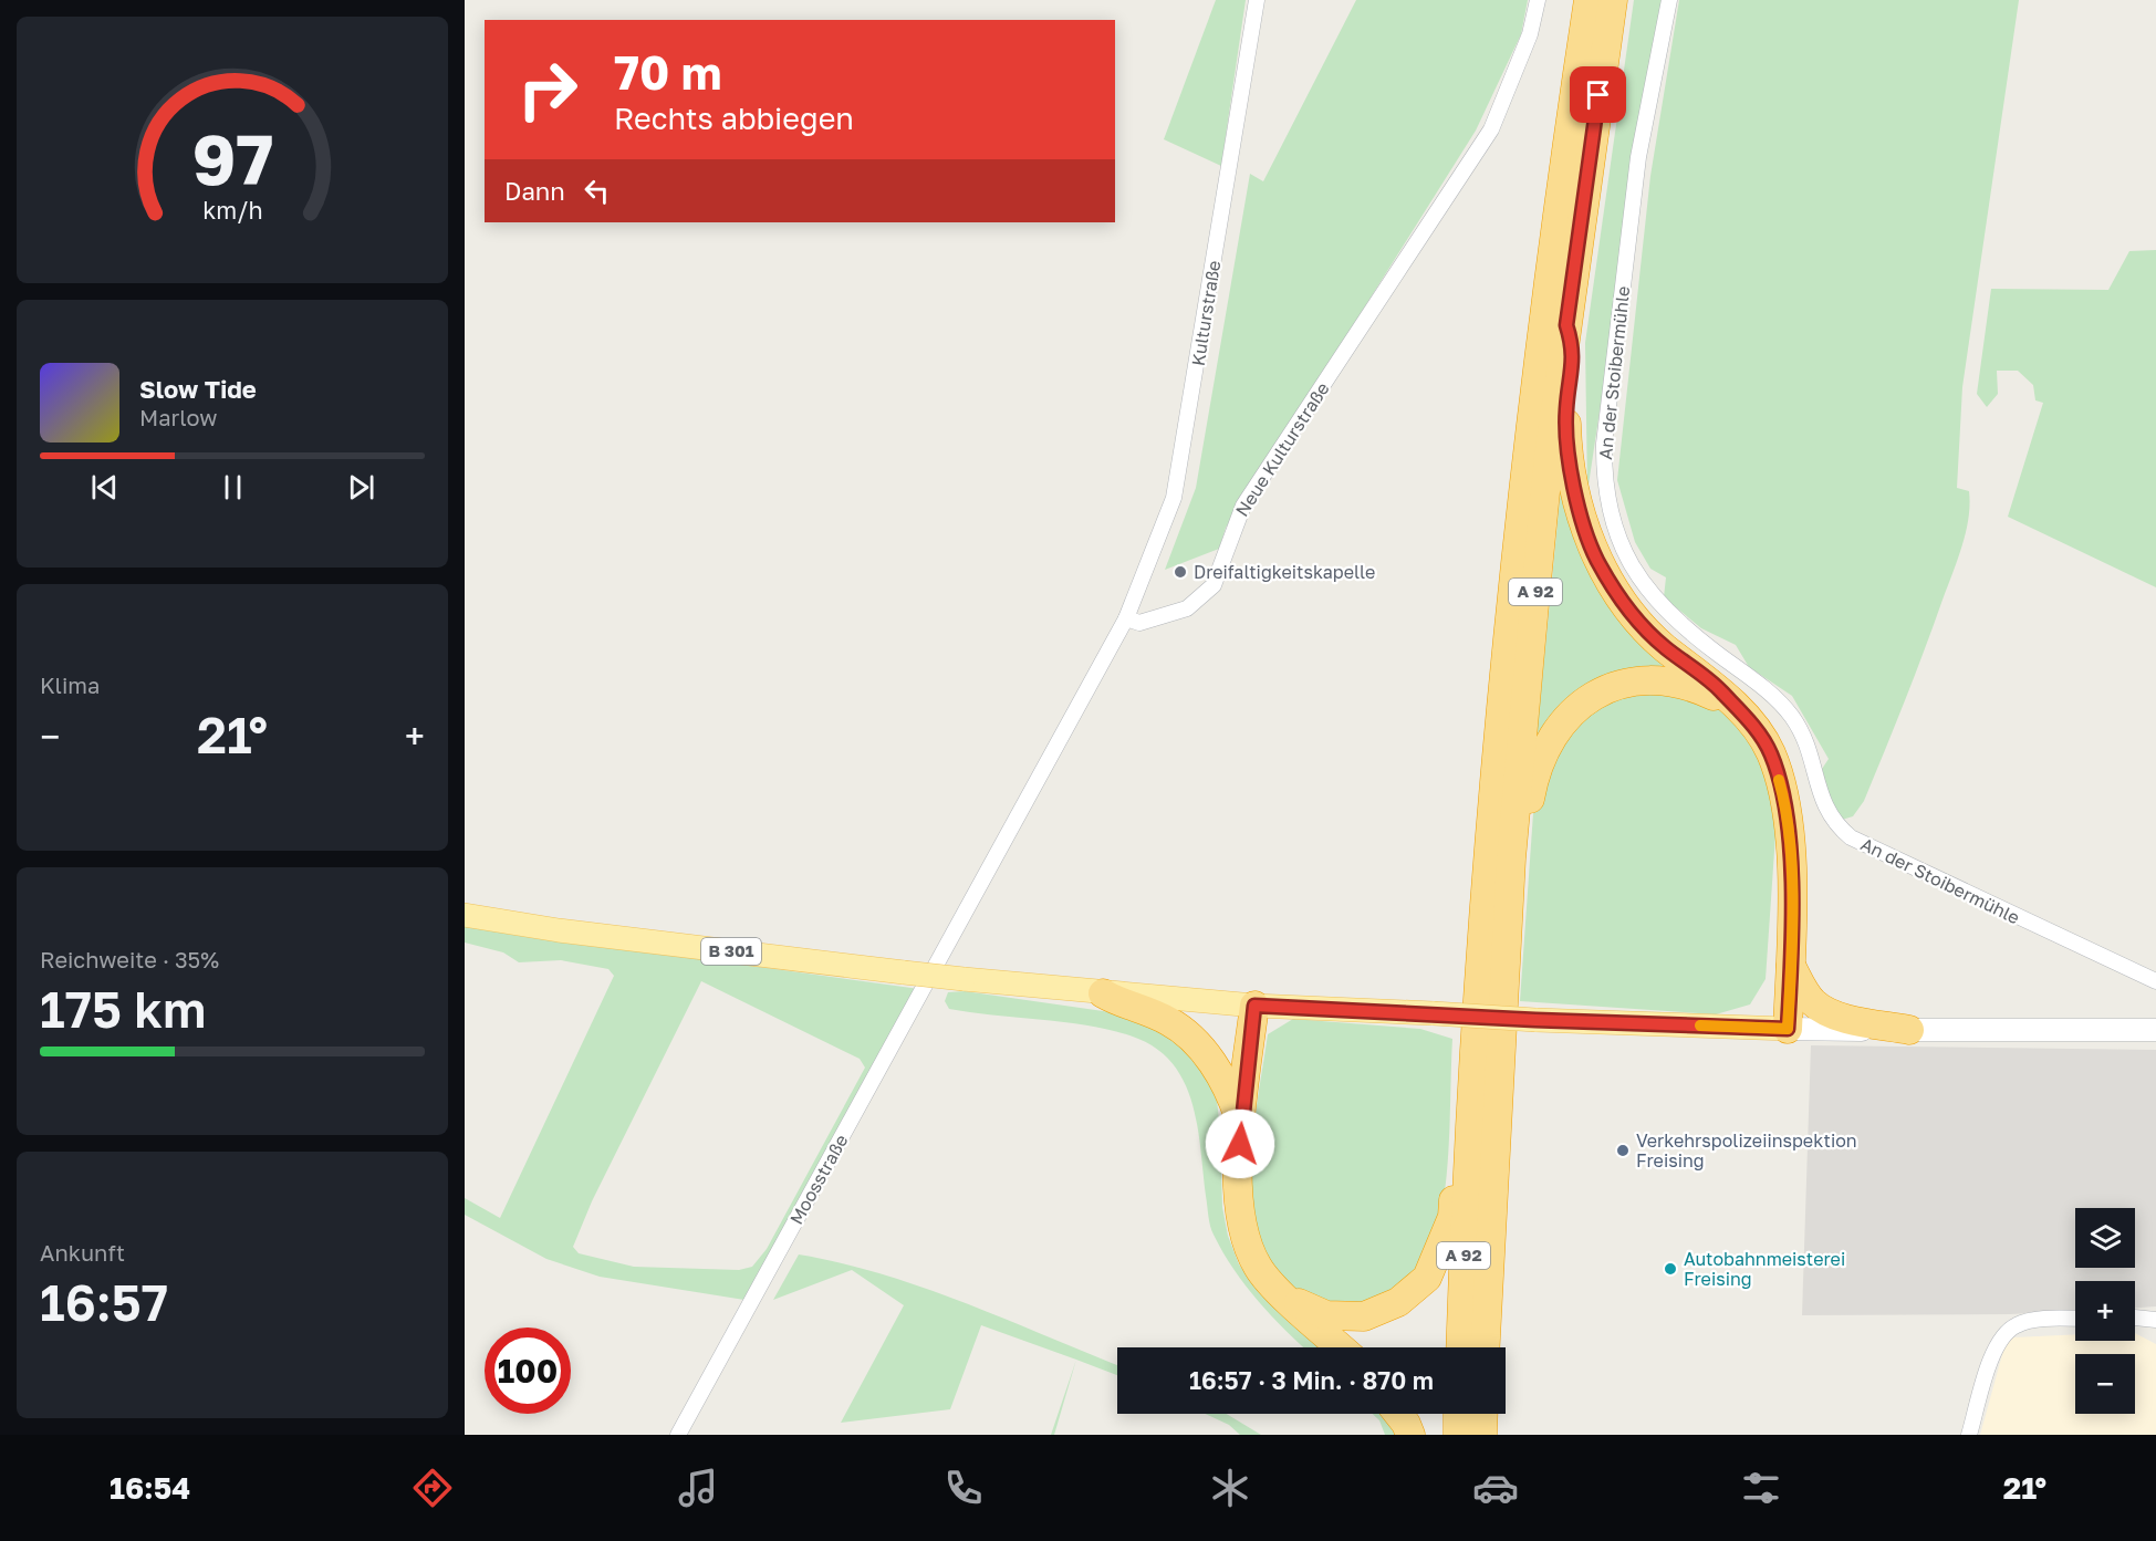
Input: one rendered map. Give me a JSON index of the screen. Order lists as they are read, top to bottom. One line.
{"streets":{"highway":["A 92"],"main road":["B 301"],"street":["Kulturstraße","An der Stoibermühle","Neue Kulturstraße","Moosstraße"]},"crossings":[["Kulturstraße","Neue Kulturstraße"],["Kulturstraße","Moosstraße"],["Neue Kulturstraße","Moosstraße"]],"places":["Dreifaltigkeitskapelle","Verkehrspolizeiinspektion Freising","Autobahnmeisterei Freising"],"page":{"turn":["70 m","Rechts abbiegen"],"then":"Dann","song":["Slow Tide","Marlow"],"tile":["Klima",["Reichweite · 35%","175 km"],["Ankunft","16:57"]],"heat":["−","21°","+"],"map_buttons":["+","−"],"limit":"100","trip":"16:57 · 3 Min. · 870 m","tabs":["16:54","21°"],"gauge":["97","km/h"]}}
